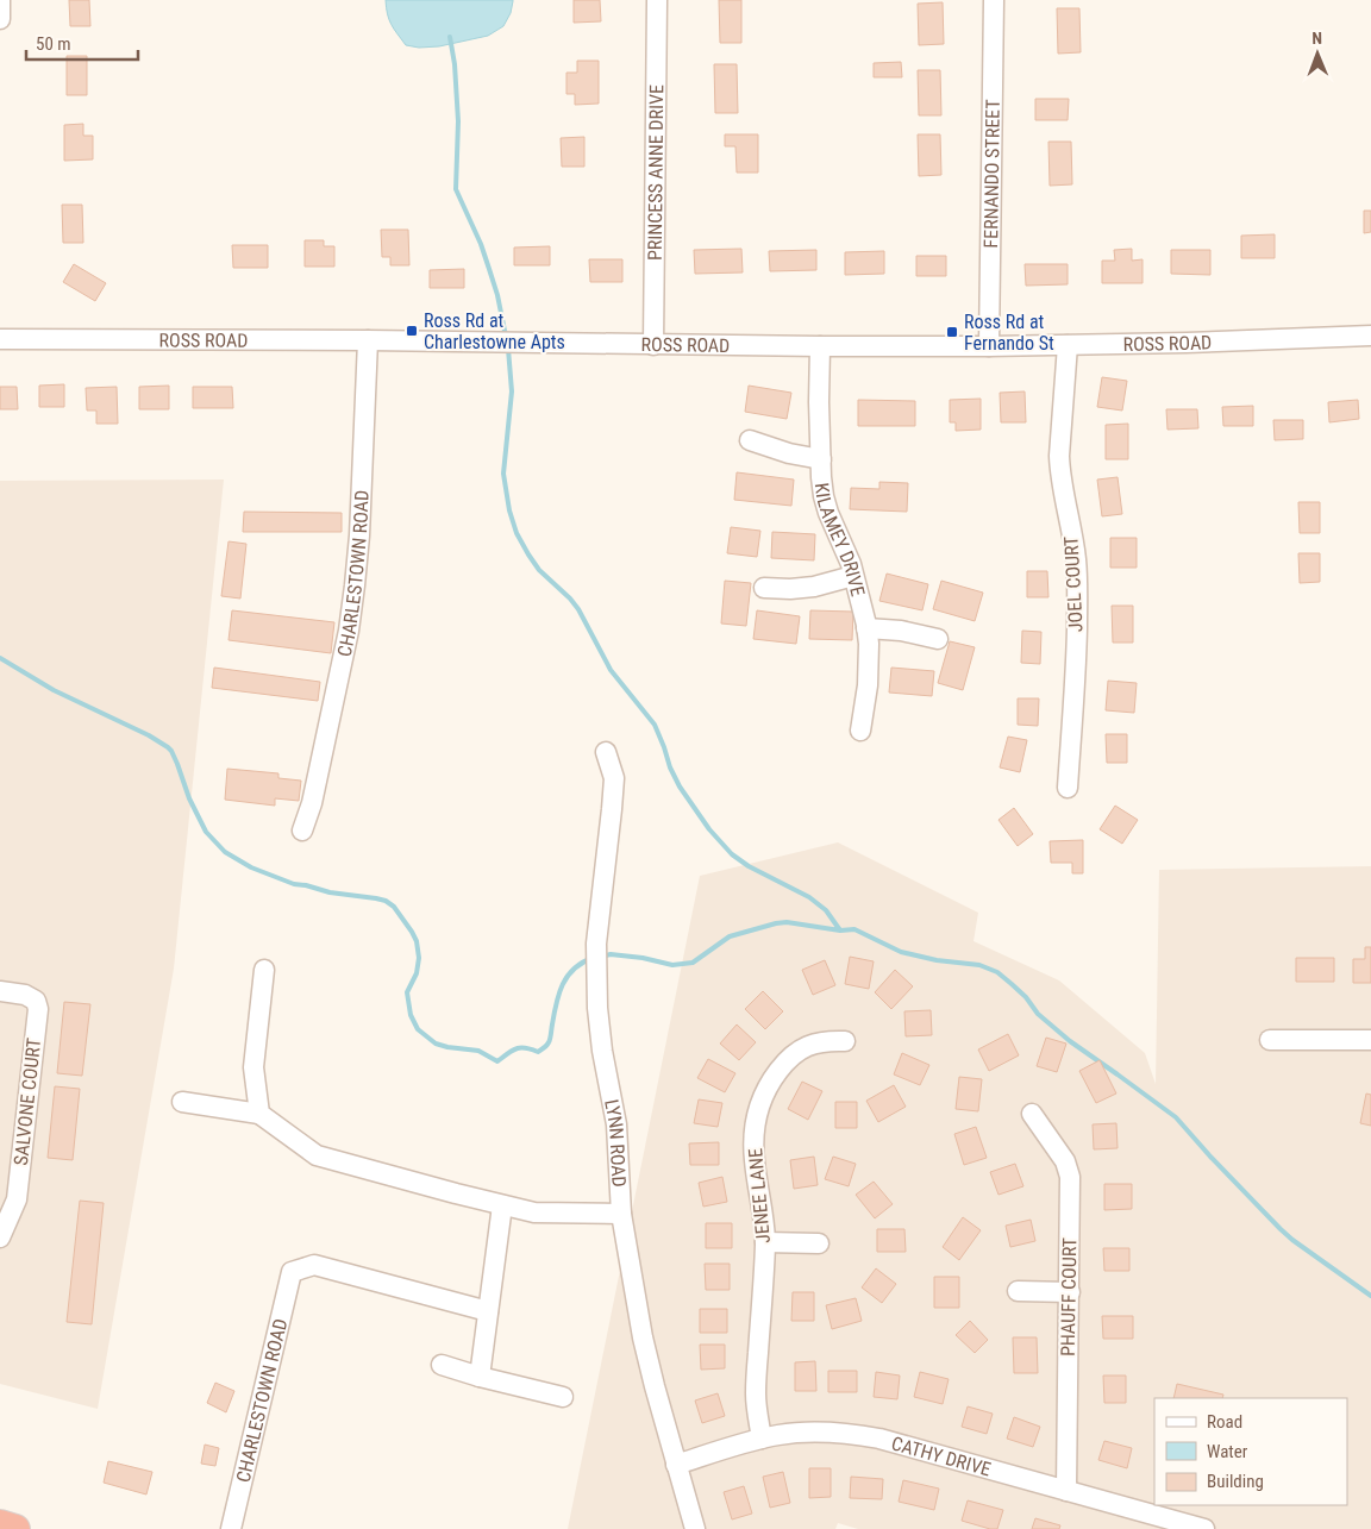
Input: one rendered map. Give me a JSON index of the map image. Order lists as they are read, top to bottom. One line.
{"streets":{"street":["PRINCESS ANNE DRIVE","FERNANDO STREET","ROSS ROAD","KILAMEY DRIVE","CHARLESTOWN ROAD","JOEL COURT","SALVONE COURT","LYNN ROAD","JENEE LANE","PHAUFF COURT","CATHY DRIVE"]},"crossings":[["PRINCESS ANNE DRIVE","ROSS ROAD"],["FERNANDO STREET","ROSS ROAD"],["ROSS ROAD","KILAMEY DRIVE"],["ROSS ROAD","CHARLESTOWN ROAD"],["ROSS ROAD","JOEL COURT"],["LYNN ROAD","CATHY DRIVE"],["JENEE LANE","CATHY DRIVE"],["PHAUFF COURT","CATHY DRIVE"]],"places":{"transit":["Ross Rd at Charlestowne Apts","Ross Rd at Fernando St"]},"legend":["Road","Water","Building"],"scale_bar":"50 m","north":"top"}
